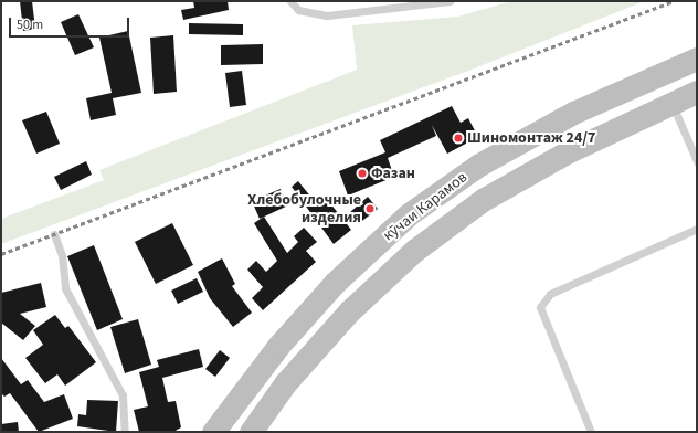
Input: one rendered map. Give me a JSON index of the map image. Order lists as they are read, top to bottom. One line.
{"streets":{"main road":["кӯчаи Карамов"]},"places":["Шиномонтаж 24/7","Фазан","Хлебобулочные изделия"],"scale_bar":"50 m"}
